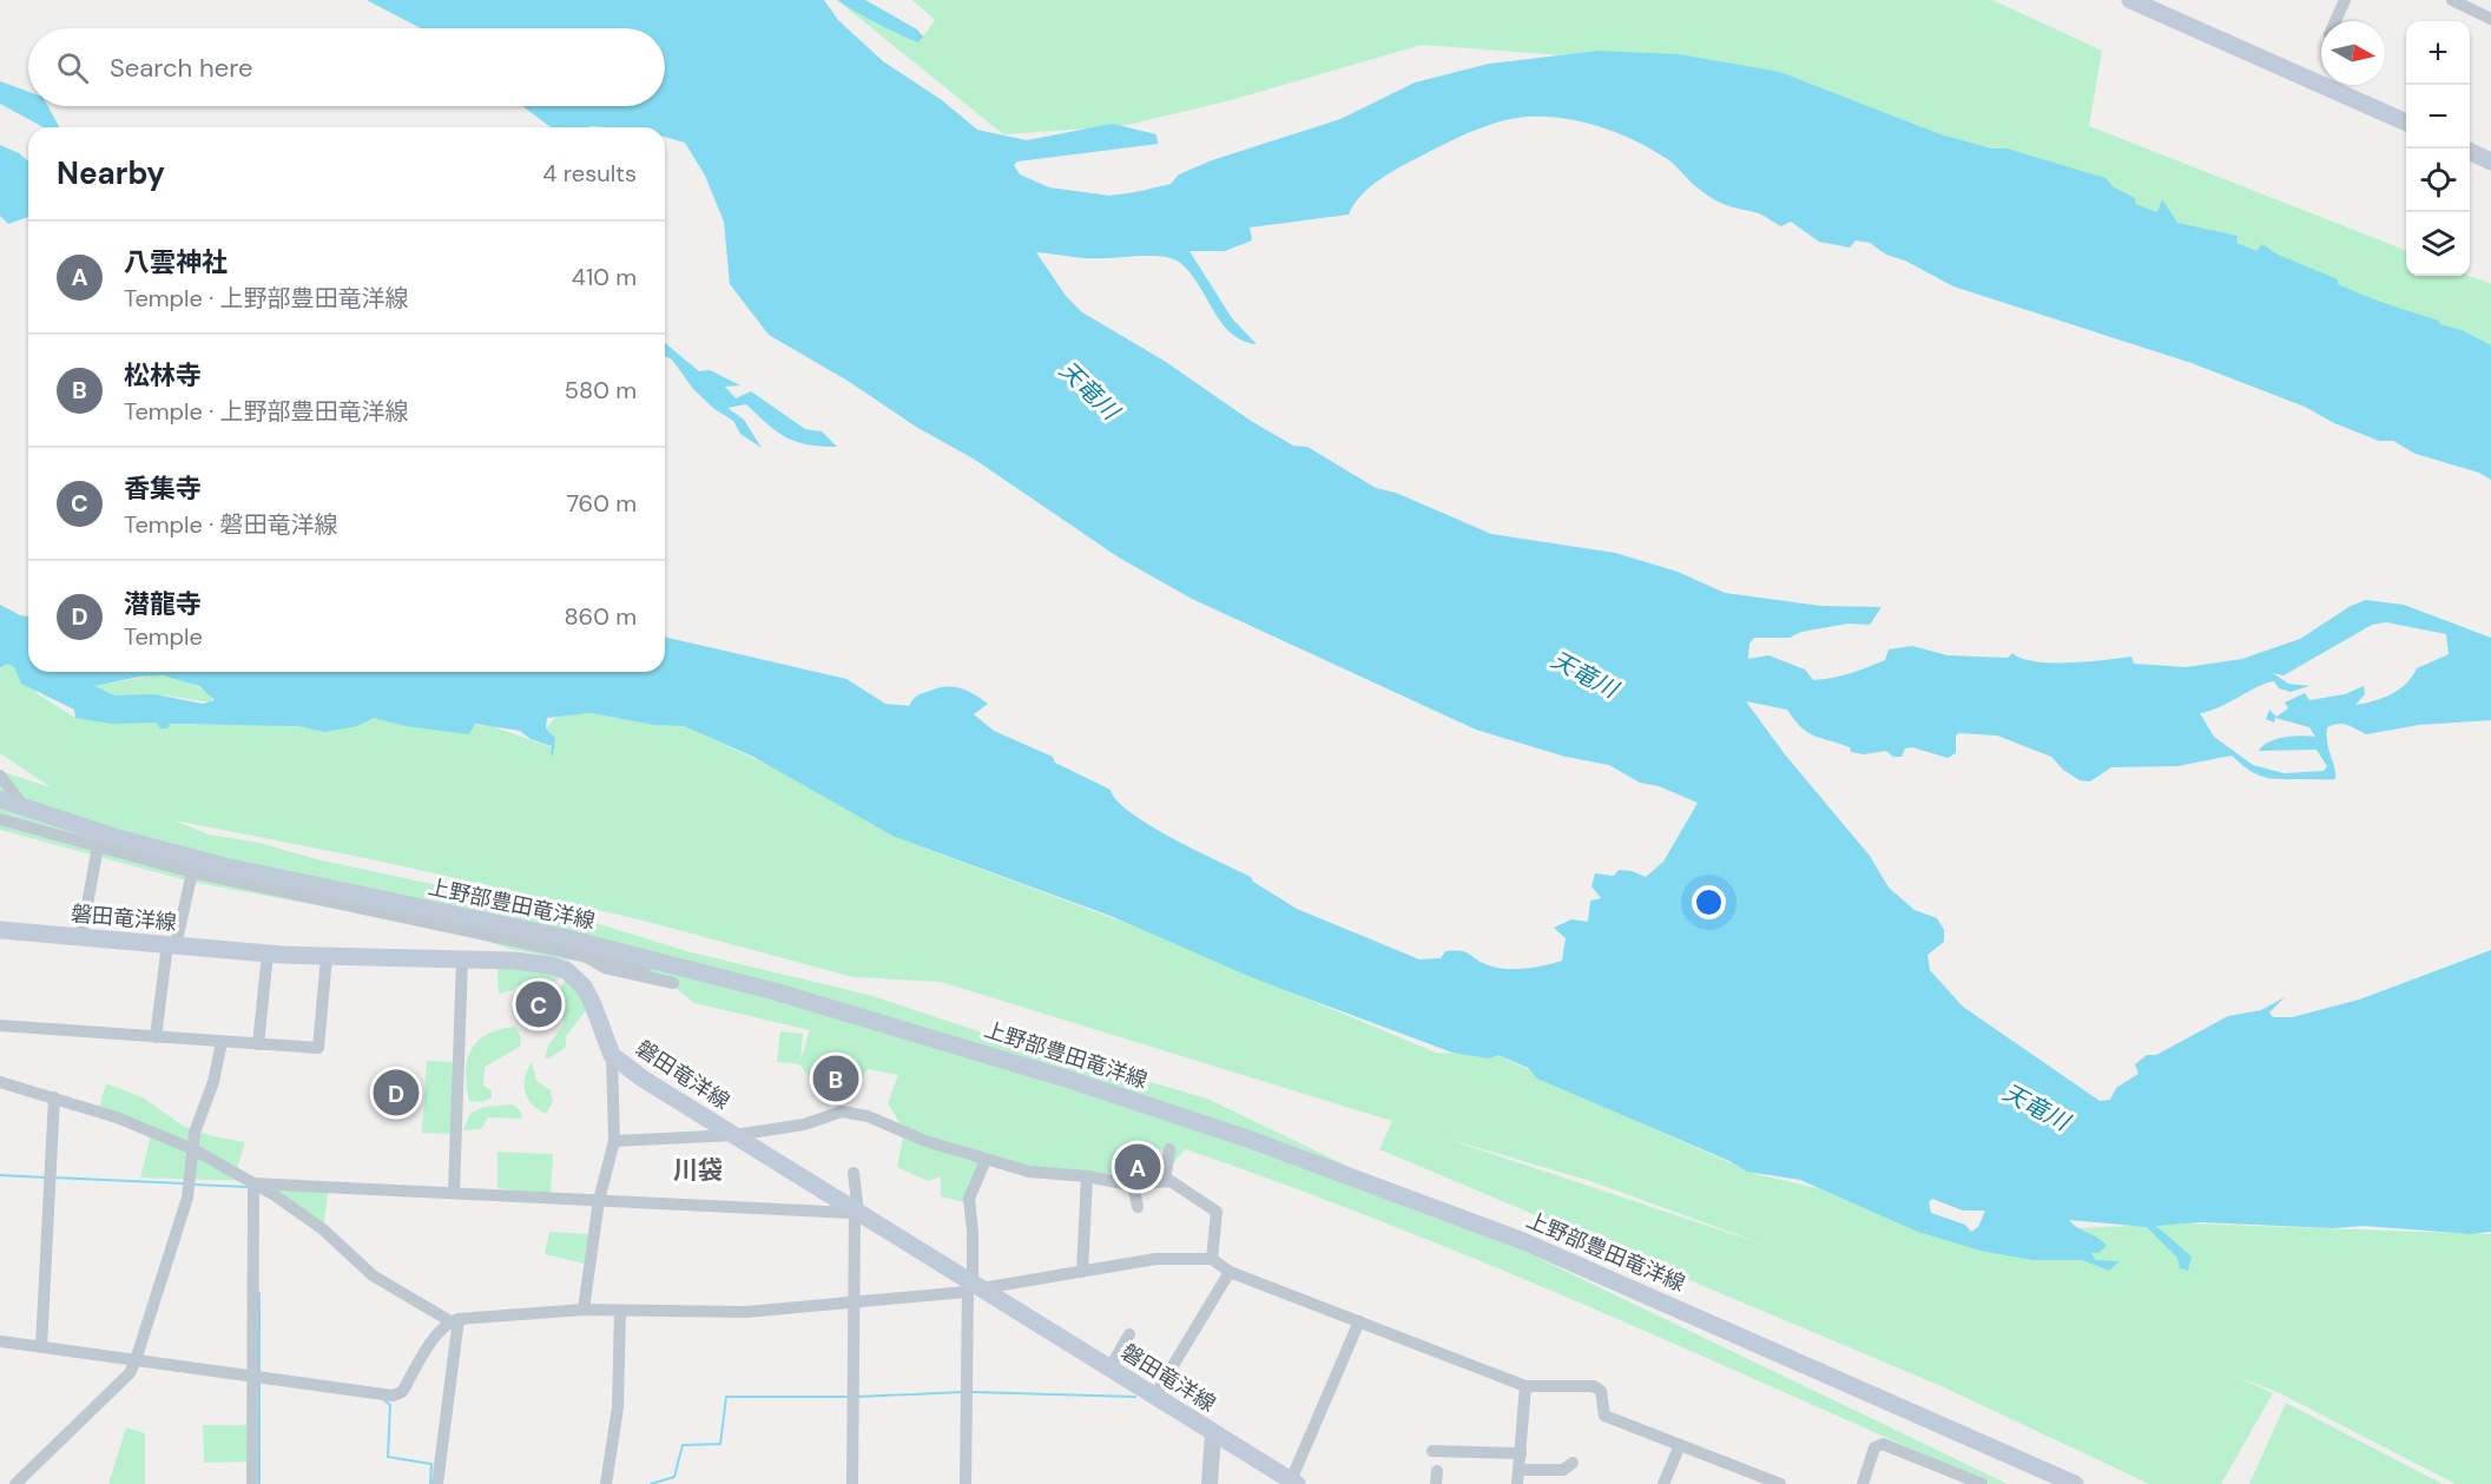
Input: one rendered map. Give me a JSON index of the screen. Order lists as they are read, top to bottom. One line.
{"streets":{"main road":["上野部豊田竜洋線","磐田竜洋線"]},"districts":["川袋"],"water":["天竜川"],"north":"right","page":{"map_buttons":["+","−"],"search":"Search here","heading":["Nearby","4 results"],"list":[{"mark":"A","name":"八雲神社","note":"Temple · 上野部豊田竜洋線","value":"410 m"},{"mark":"B","name":"松林寺","note":"Temple · 上野部豊田竜洋線","value":"580 m"},{"mark":"C","name":"香集寺","note":"Temple · 磐田竜洋線","value":"760 m"},{"mark":"D","name":"潜龍寺","note":"Temple","value":"860 m"}],"pins":["C","B","D","A"]}}
